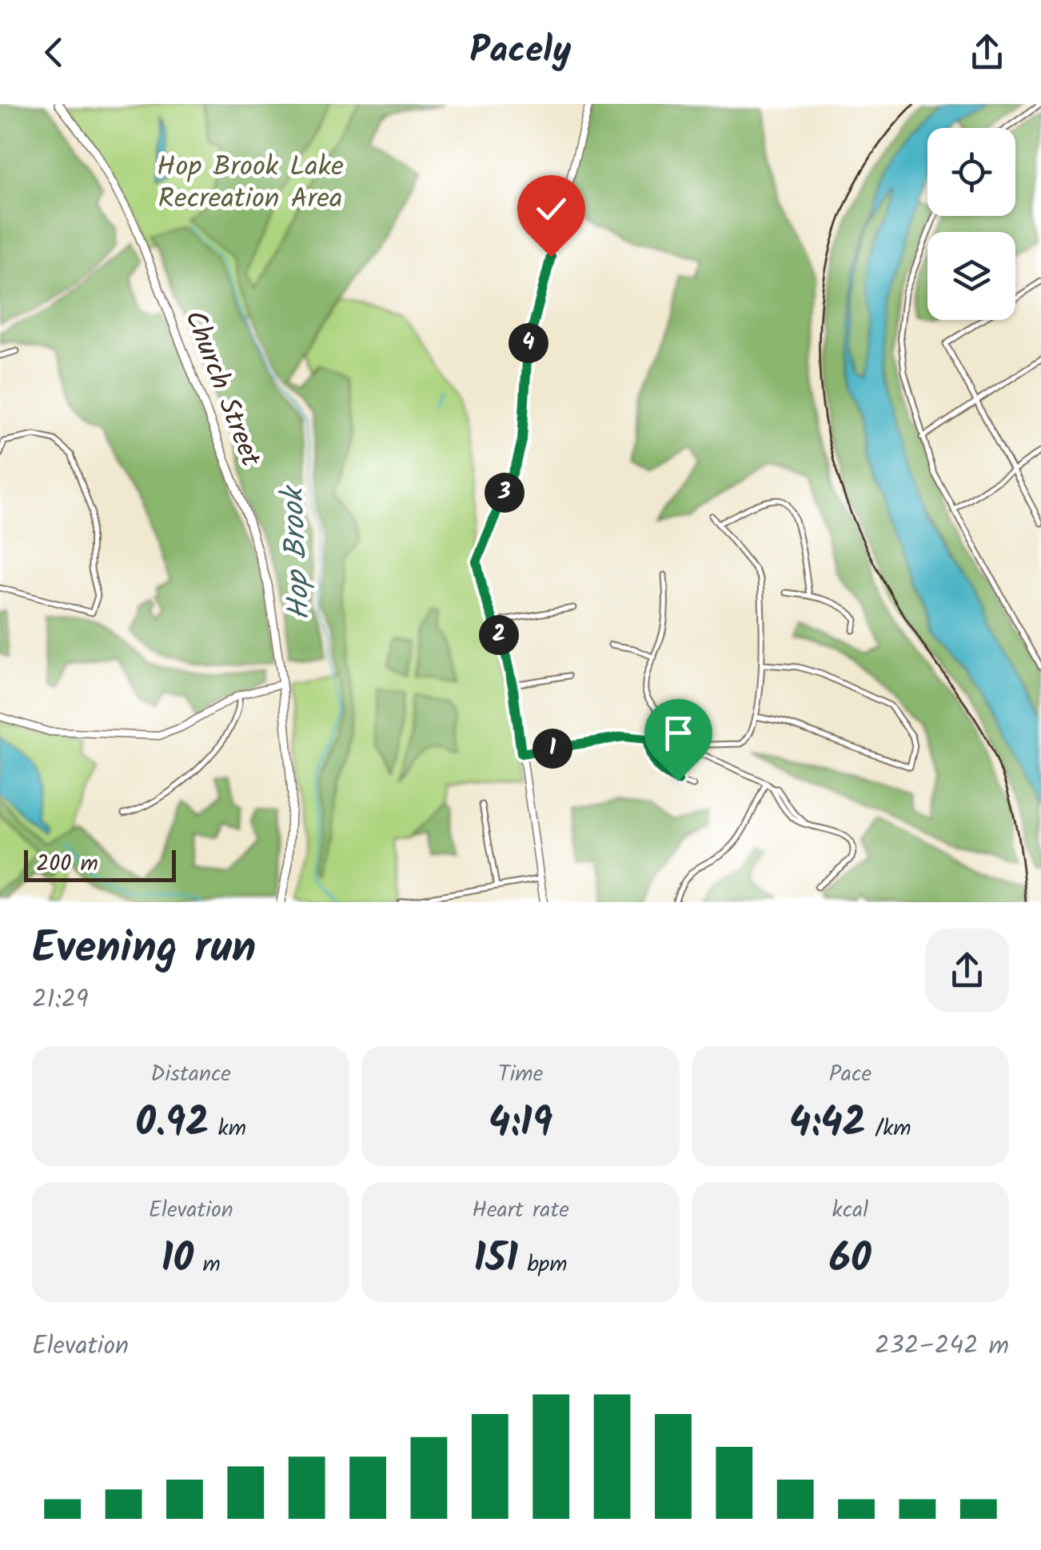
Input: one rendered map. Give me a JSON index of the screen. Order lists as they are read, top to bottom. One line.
{"streets":{"main road":["Church Street"]},"water":["Hop Brook"],"parks":["Hop Brook Lake Recreation Area"],"scale_bar":"200 m","page":{"header":"Pacely","pins":["4","3","2","1"],"scale":"200 m","heading":["Evening run","21:29"],"stats":[["Distance","0.92 km"],["Time","4:19"],["Pace","4:42 /km"],["Elevation","10 m"],["Heart rate","151 bpm"],["kcal","60"]],"chart":["Elevation","232–242 m"]}}
